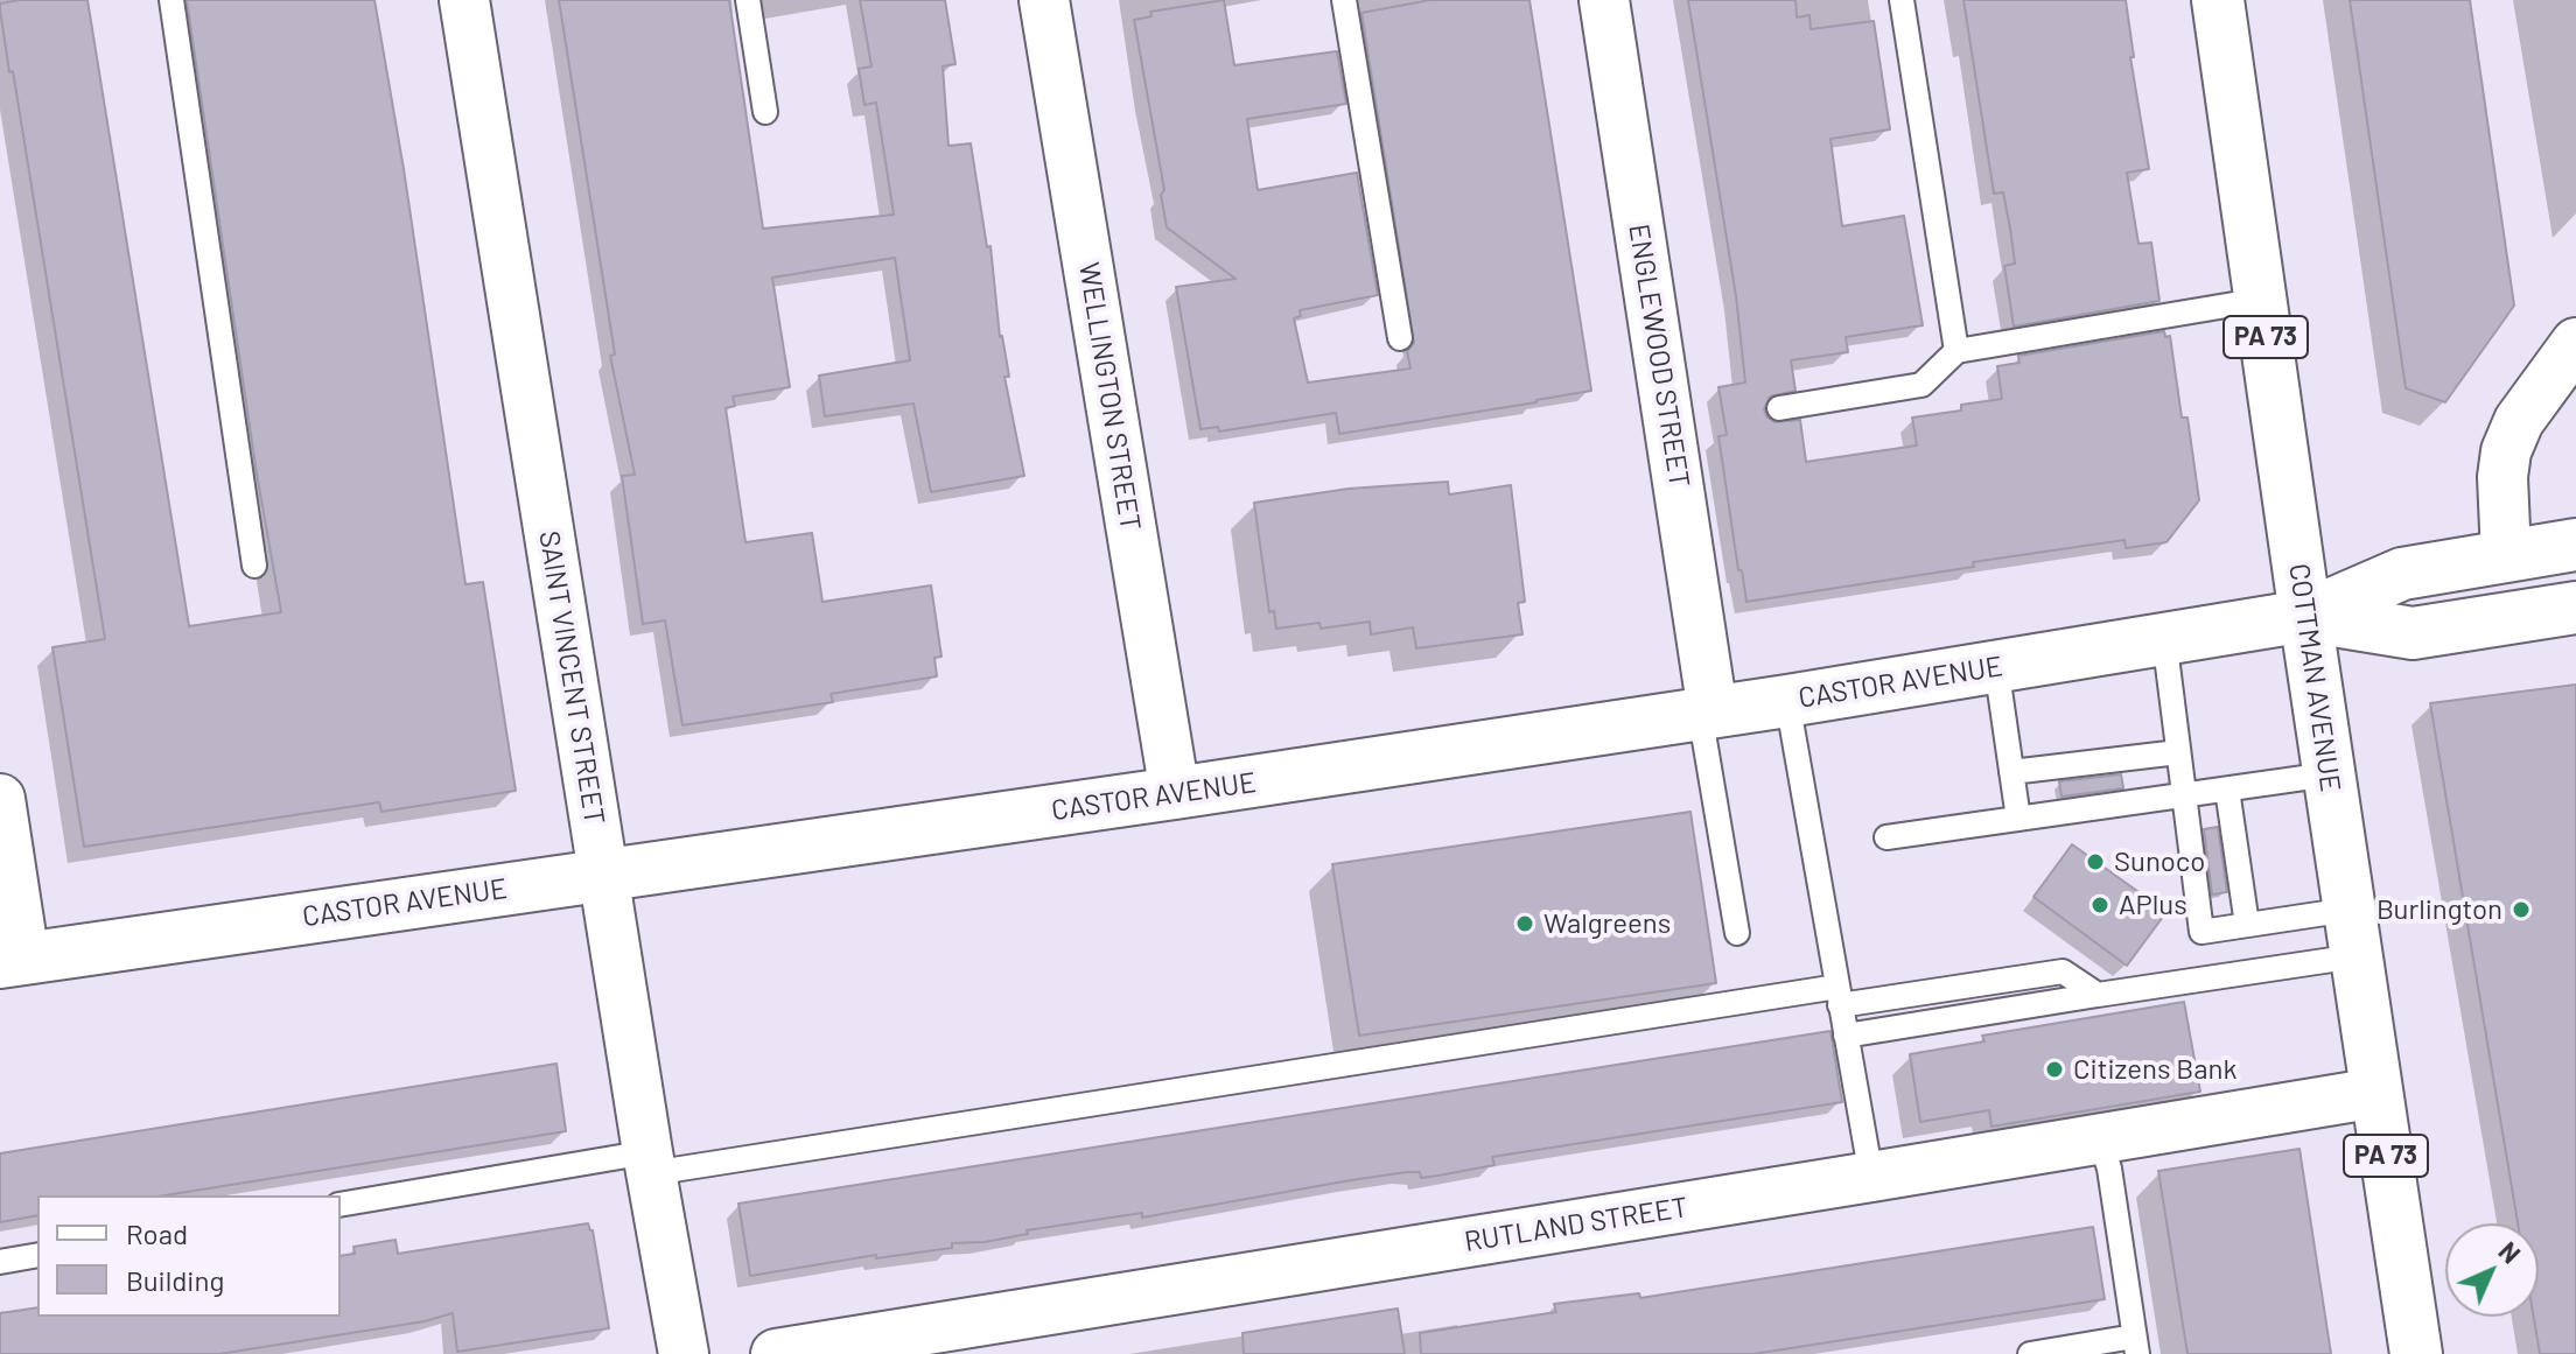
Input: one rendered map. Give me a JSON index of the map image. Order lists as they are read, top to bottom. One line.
{"streets":{"main road":["PA 73","COTTMAN AVENUE","CASTOR AVENUE"],"street":["ENGLEWOOD STREET","WELLINGTON STREET","SAINT VINCENT STREET","RUTLAND STREET"]},"crossings":[["ENGLEWOOD STREET","CASTOR AVENUE"],["WELLINGTON STREET","CASTOR AVENUE"],["SAINT VINCENT STREET","CASTOR AVENUE"],["COTTMAN AVENUE","CASTOR AVENUE"],["COTTMAN AVENUE","RUTLAND STREET"]],"places":["Sunoco","APlus","Burlington","Walgreens","Citizens Bank"],"legend":["Road","Building"],"north":"top right"}
